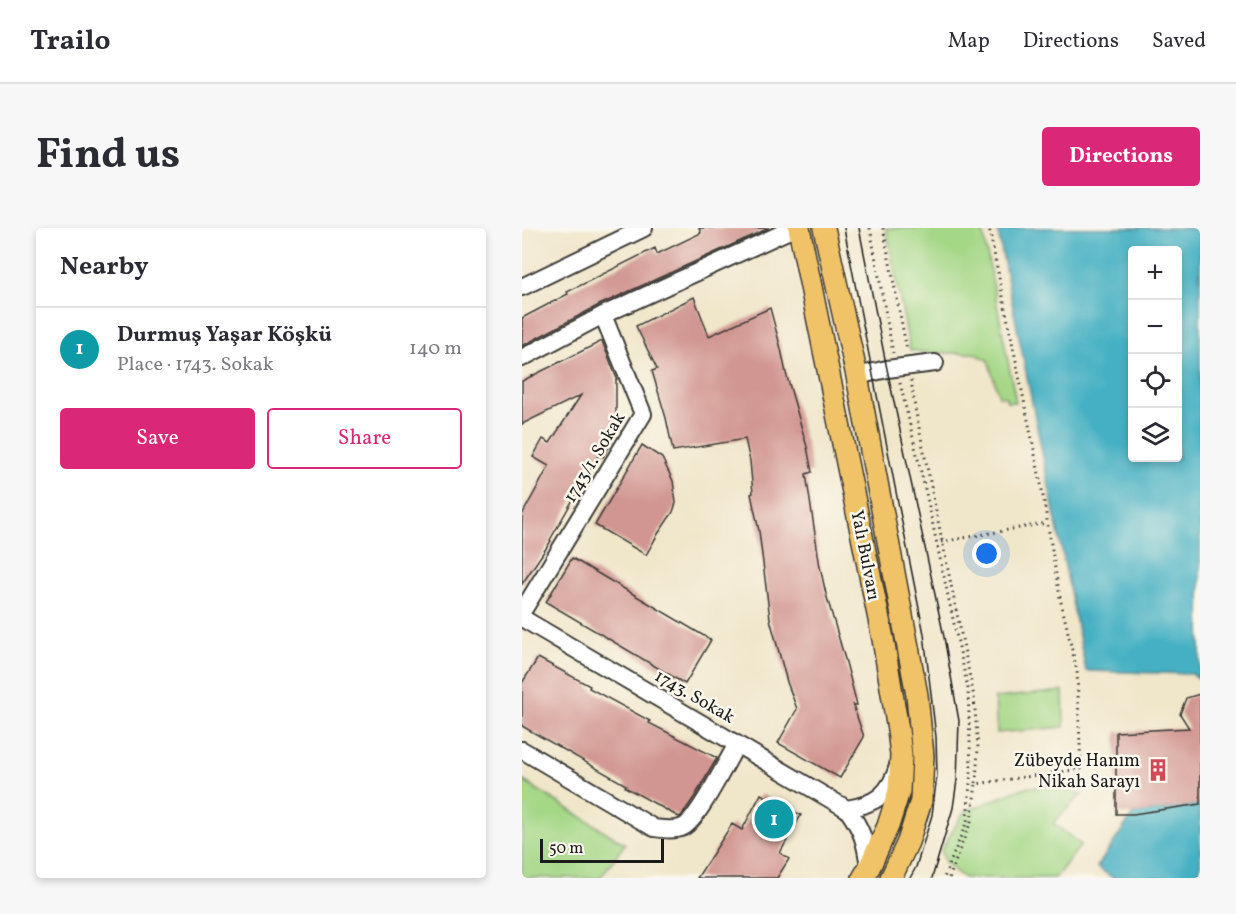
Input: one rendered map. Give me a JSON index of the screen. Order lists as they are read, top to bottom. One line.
{"streets":{"main road":["Yalı Bulvarı"],"street":["1743/1. Sokak","1743. Sokak"]},"places":{"building":["Zübeyde Hanım Nikah Sarayı"]},"scale_bar":"50 m","page":{"header":"Trailo","nav":["Map","Directions","Saved"],"title":"Find us","buttons":["Directions",["Save","Share"]],"heading":"Nearby","map_buttons":["+","−"],"list":[{"mark":"1","name":"Durmuş Yaşar Köşkü","note":"Place · 1743. Sokak","value":"140 m"}],"pins":"1","scale":"50 m"}}
